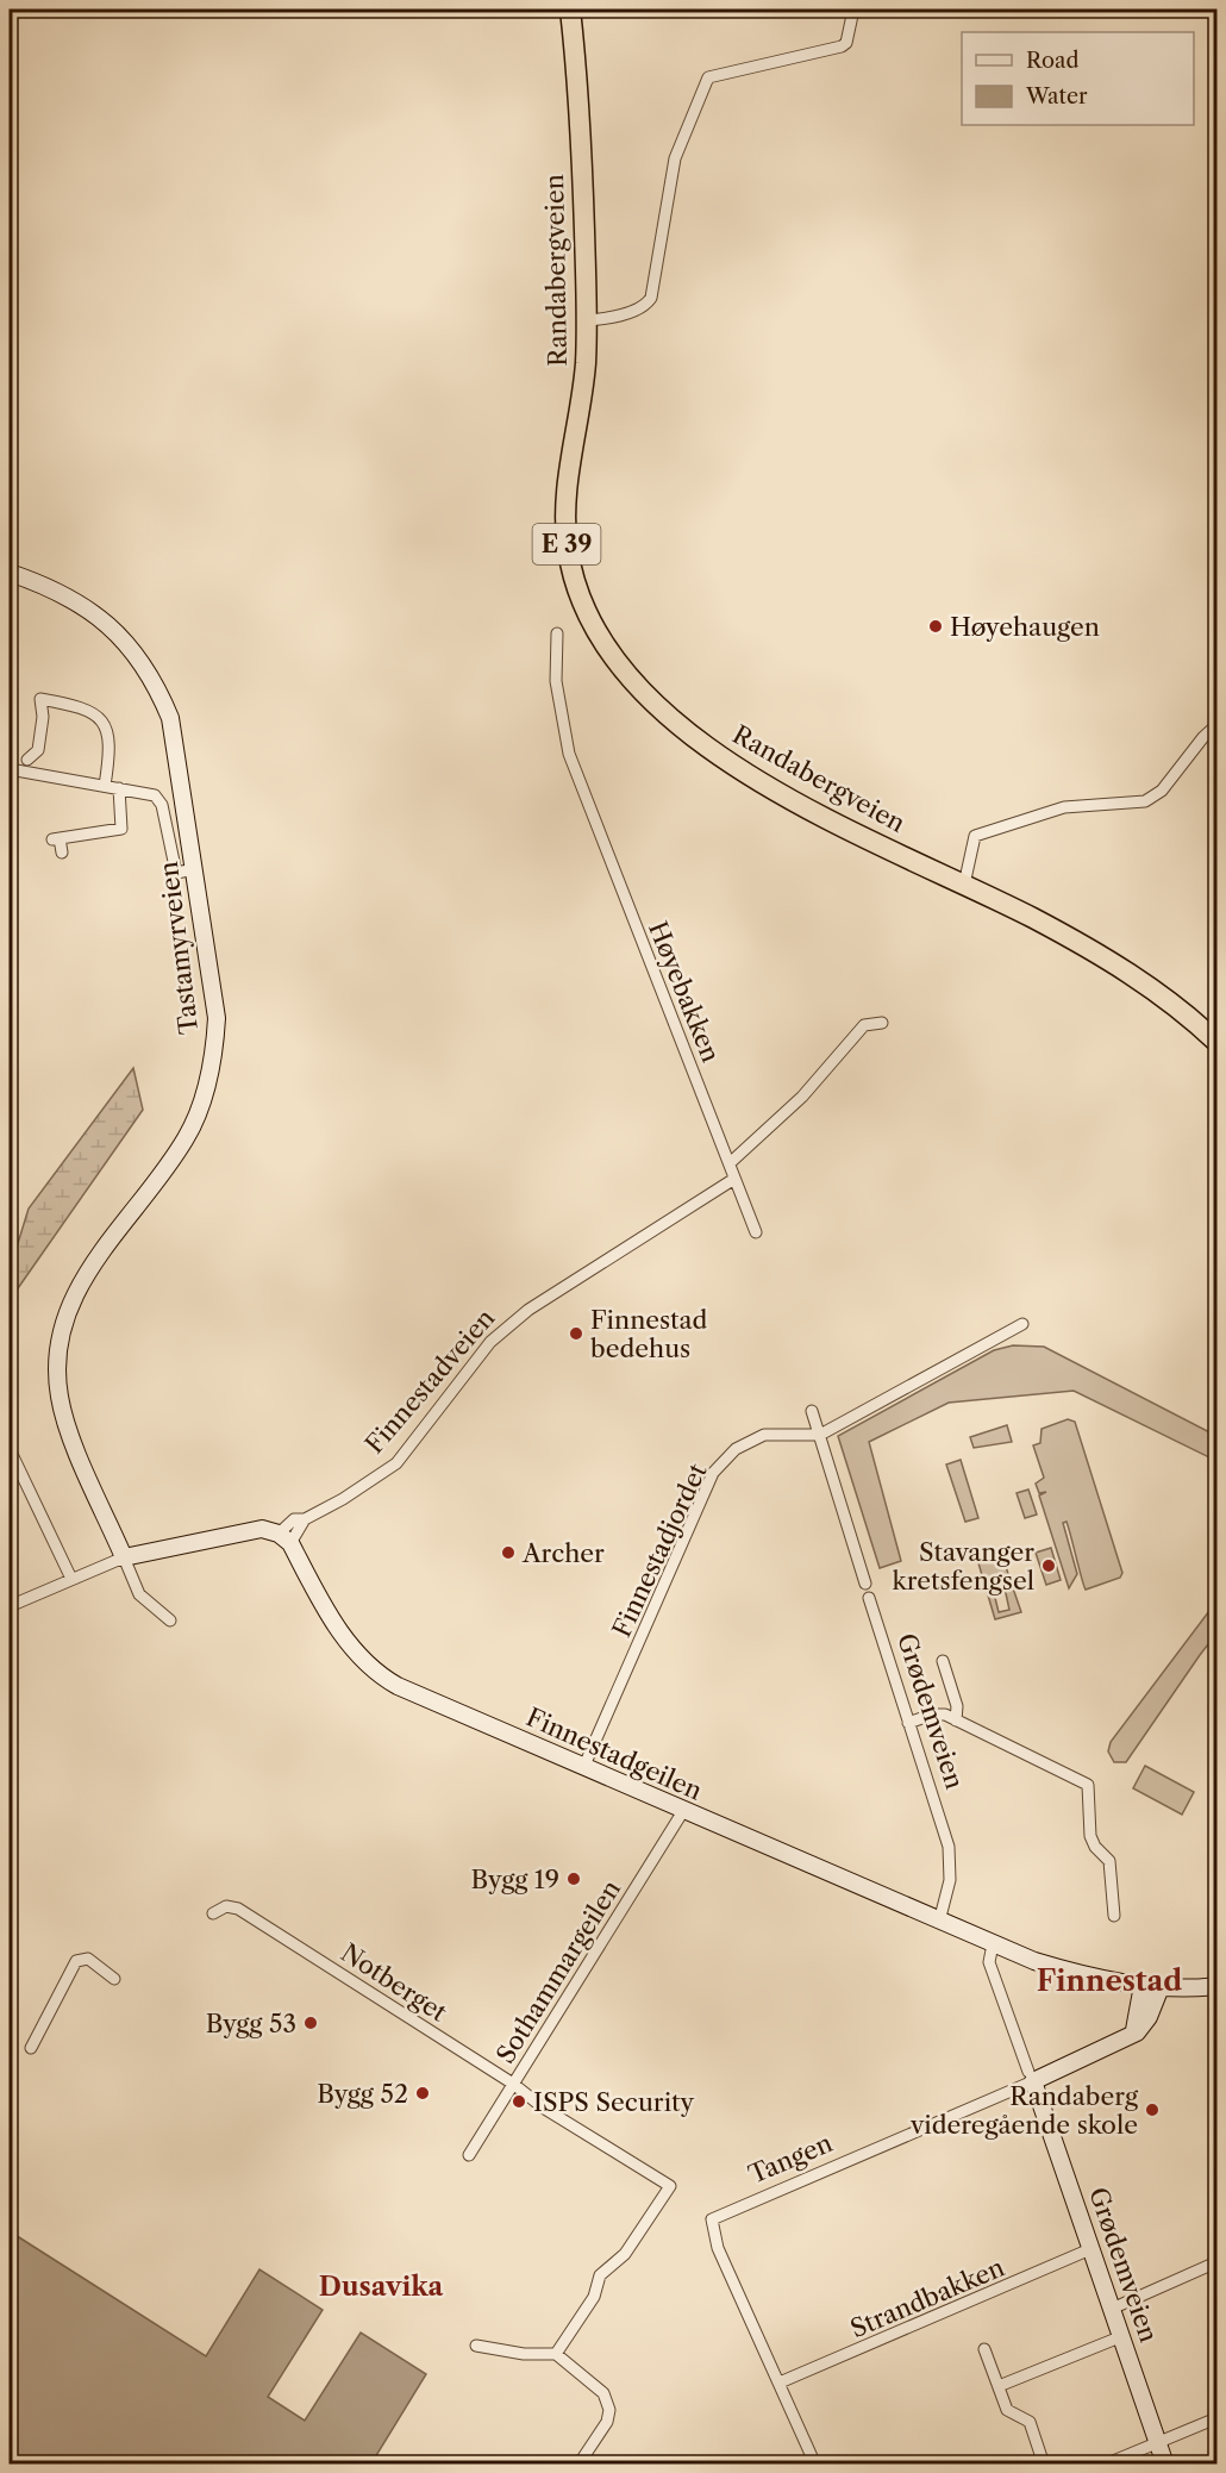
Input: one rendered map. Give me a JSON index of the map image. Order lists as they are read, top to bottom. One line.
{"streets":{"highway":["Randabergveien","E 39"],"main road":["Tastamyrveien","Grødemveien","Finnestadgeilen","Tangen"],"street":["Høyebakken","Finnestadveien","Finnestadjordet","Sothammargeilen","Notberget","Strandbakken"]},"crossings":[["Finnestadveien","Finnestadgeilen"],["Finnestadjordet","Finnestadgeilen"],["Grødemveien","Finnestadgeilen"],["Grødemveien","Tangen"],["Grødemveien","Strandbakken"],["Finnestadgeilen","Sothammargeilen"],["Sothammargeilen","Notberget"],["Tangen","Strandbakken"]],"districts":["Finnestad","Dusavika"],"places":["Høyehaugen","Finnestad bedehus","Archer","Stavanger kretsfengsel","Bygg 19","Bygg 53","Bygg 52","ISPS Security","Randaberg videregående skole"],"legend":["Road","Water"]}
